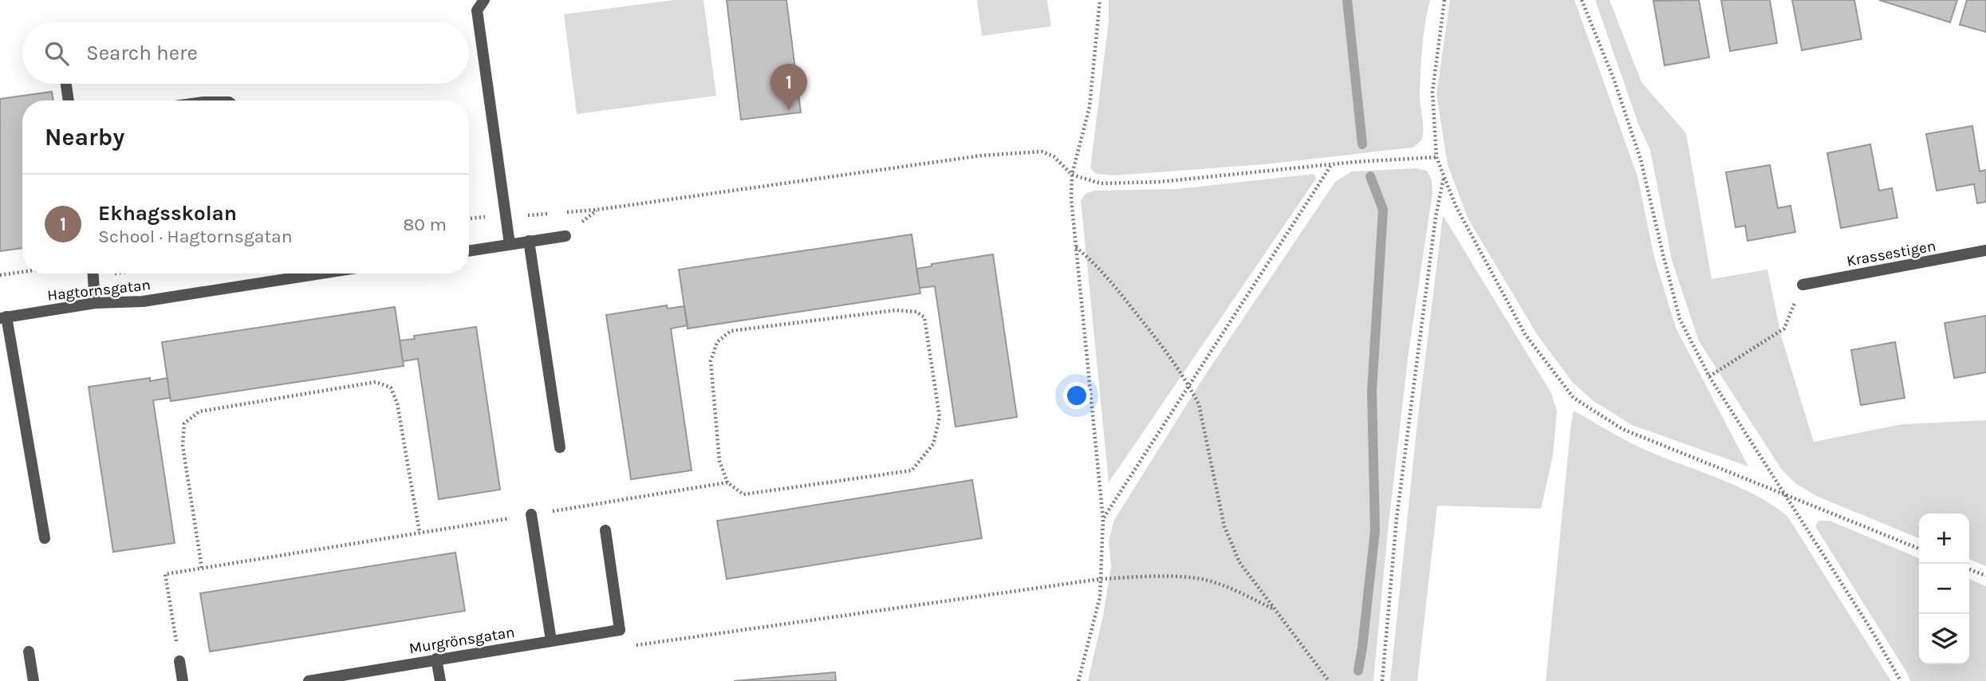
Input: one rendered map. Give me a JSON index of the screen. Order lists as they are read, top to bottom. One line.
{"streets":{"street":["Krassestigen","Hagtornsgatan","Murgrönsgatan"]},"page":{"search":"Search here","pins":"1","heading":"Nearby","list":[{"mark":"1","name":"Ekhagsskolan","note":"School · Hagtornsgatan","value":"80 m"}],"map_buttons":["+","−"]}}
